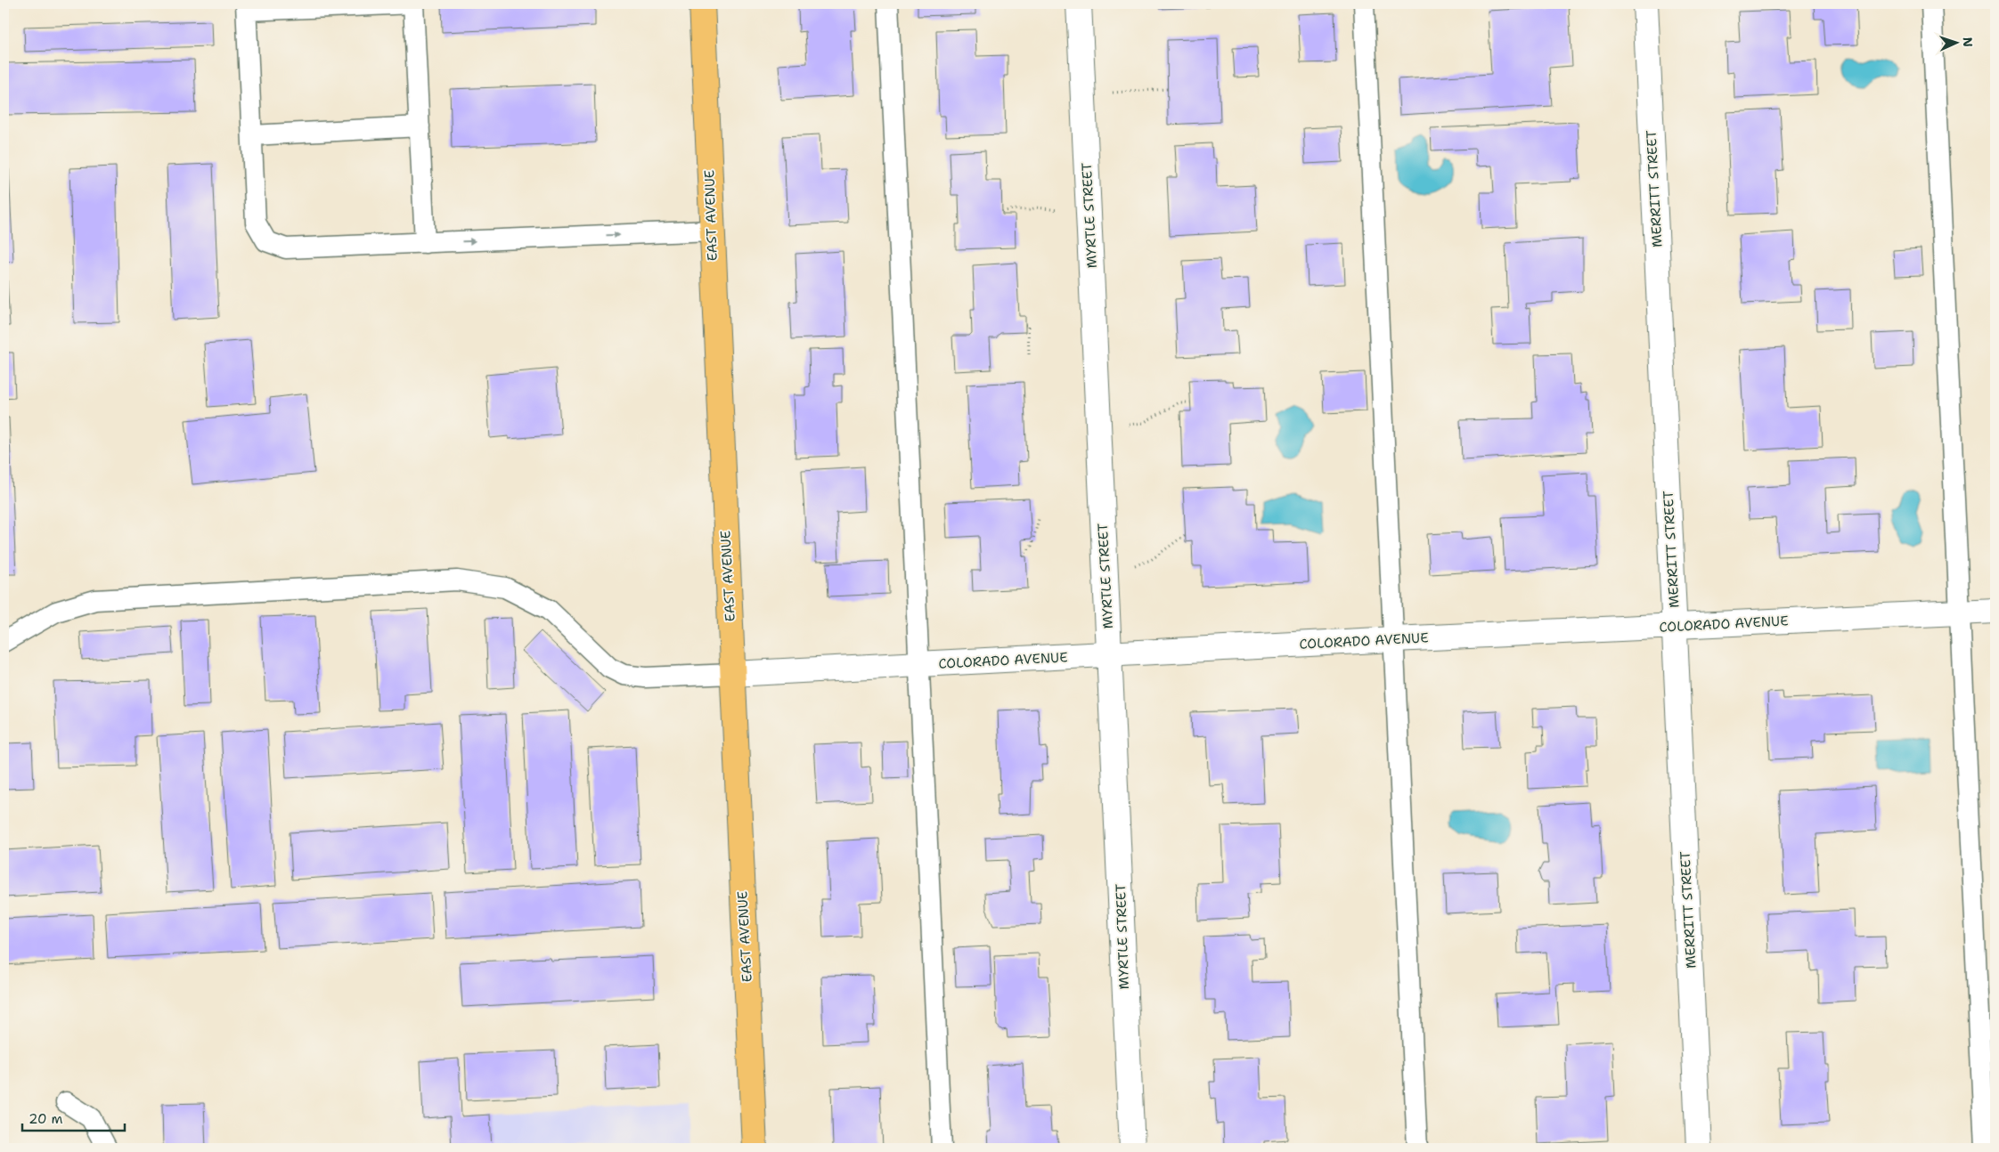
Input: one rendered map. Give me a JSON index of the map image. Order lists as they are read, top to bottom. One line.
{"streets":{"main road":["EAST AVENUE"],"street":["MERRITT STREET","MYRTLE STREET","COLORADO AVENUE"]},"crossings":[["MERRITT STREET","COLORADO AVENUE"],["EAST AVENUE","COLORADO AVENUE"],["MYRTLE STREET","COLORADO AVENUE"]],"scale_bar":"20 m","north":"right"}
